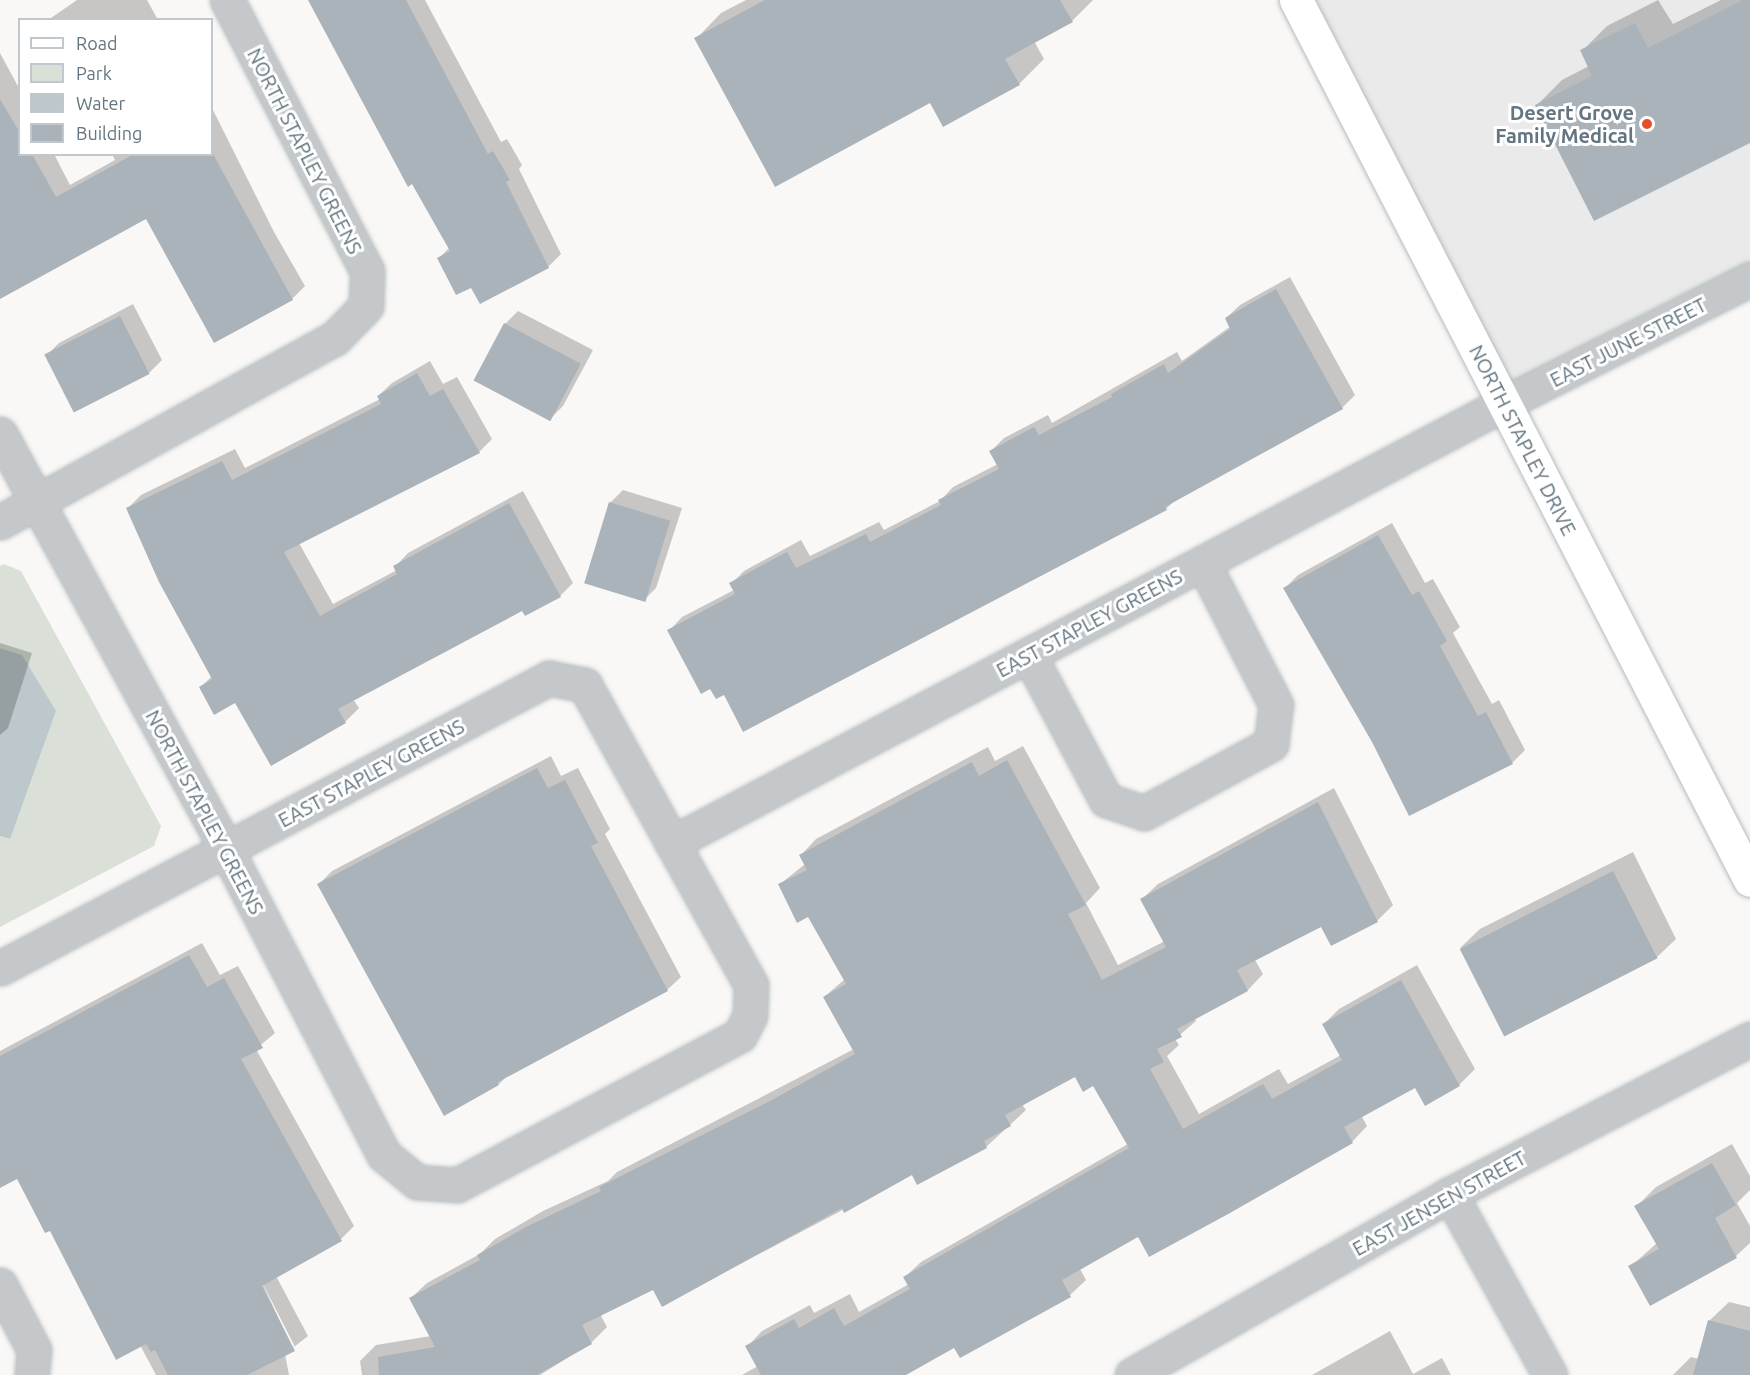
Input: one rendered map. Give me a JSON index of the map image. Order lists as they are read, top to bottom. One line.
{"streets":{"main road":["NORTH STAPLEY DRIVE"],"street":["NORTH STAPLEY GREENS","EAST JUNE STREET","EAST STAPLEY GREENS","EAST JENSEN STREET"]},"crossings":[["NORTH STAPLEY GREENS","EAST STAPLEY GREENS"],["EAST JUNE STREET","NORTH STAPLEY DRIVE"],["EAST JUNE STREET","EAST STAPLEY GREENS"],["NORTH STAPLEY DRIVE","EAST STAPLEY GREENS"]],"places":["Desert Grove Family Medical"],"legend":["Road","Park","Water","Building"]}
